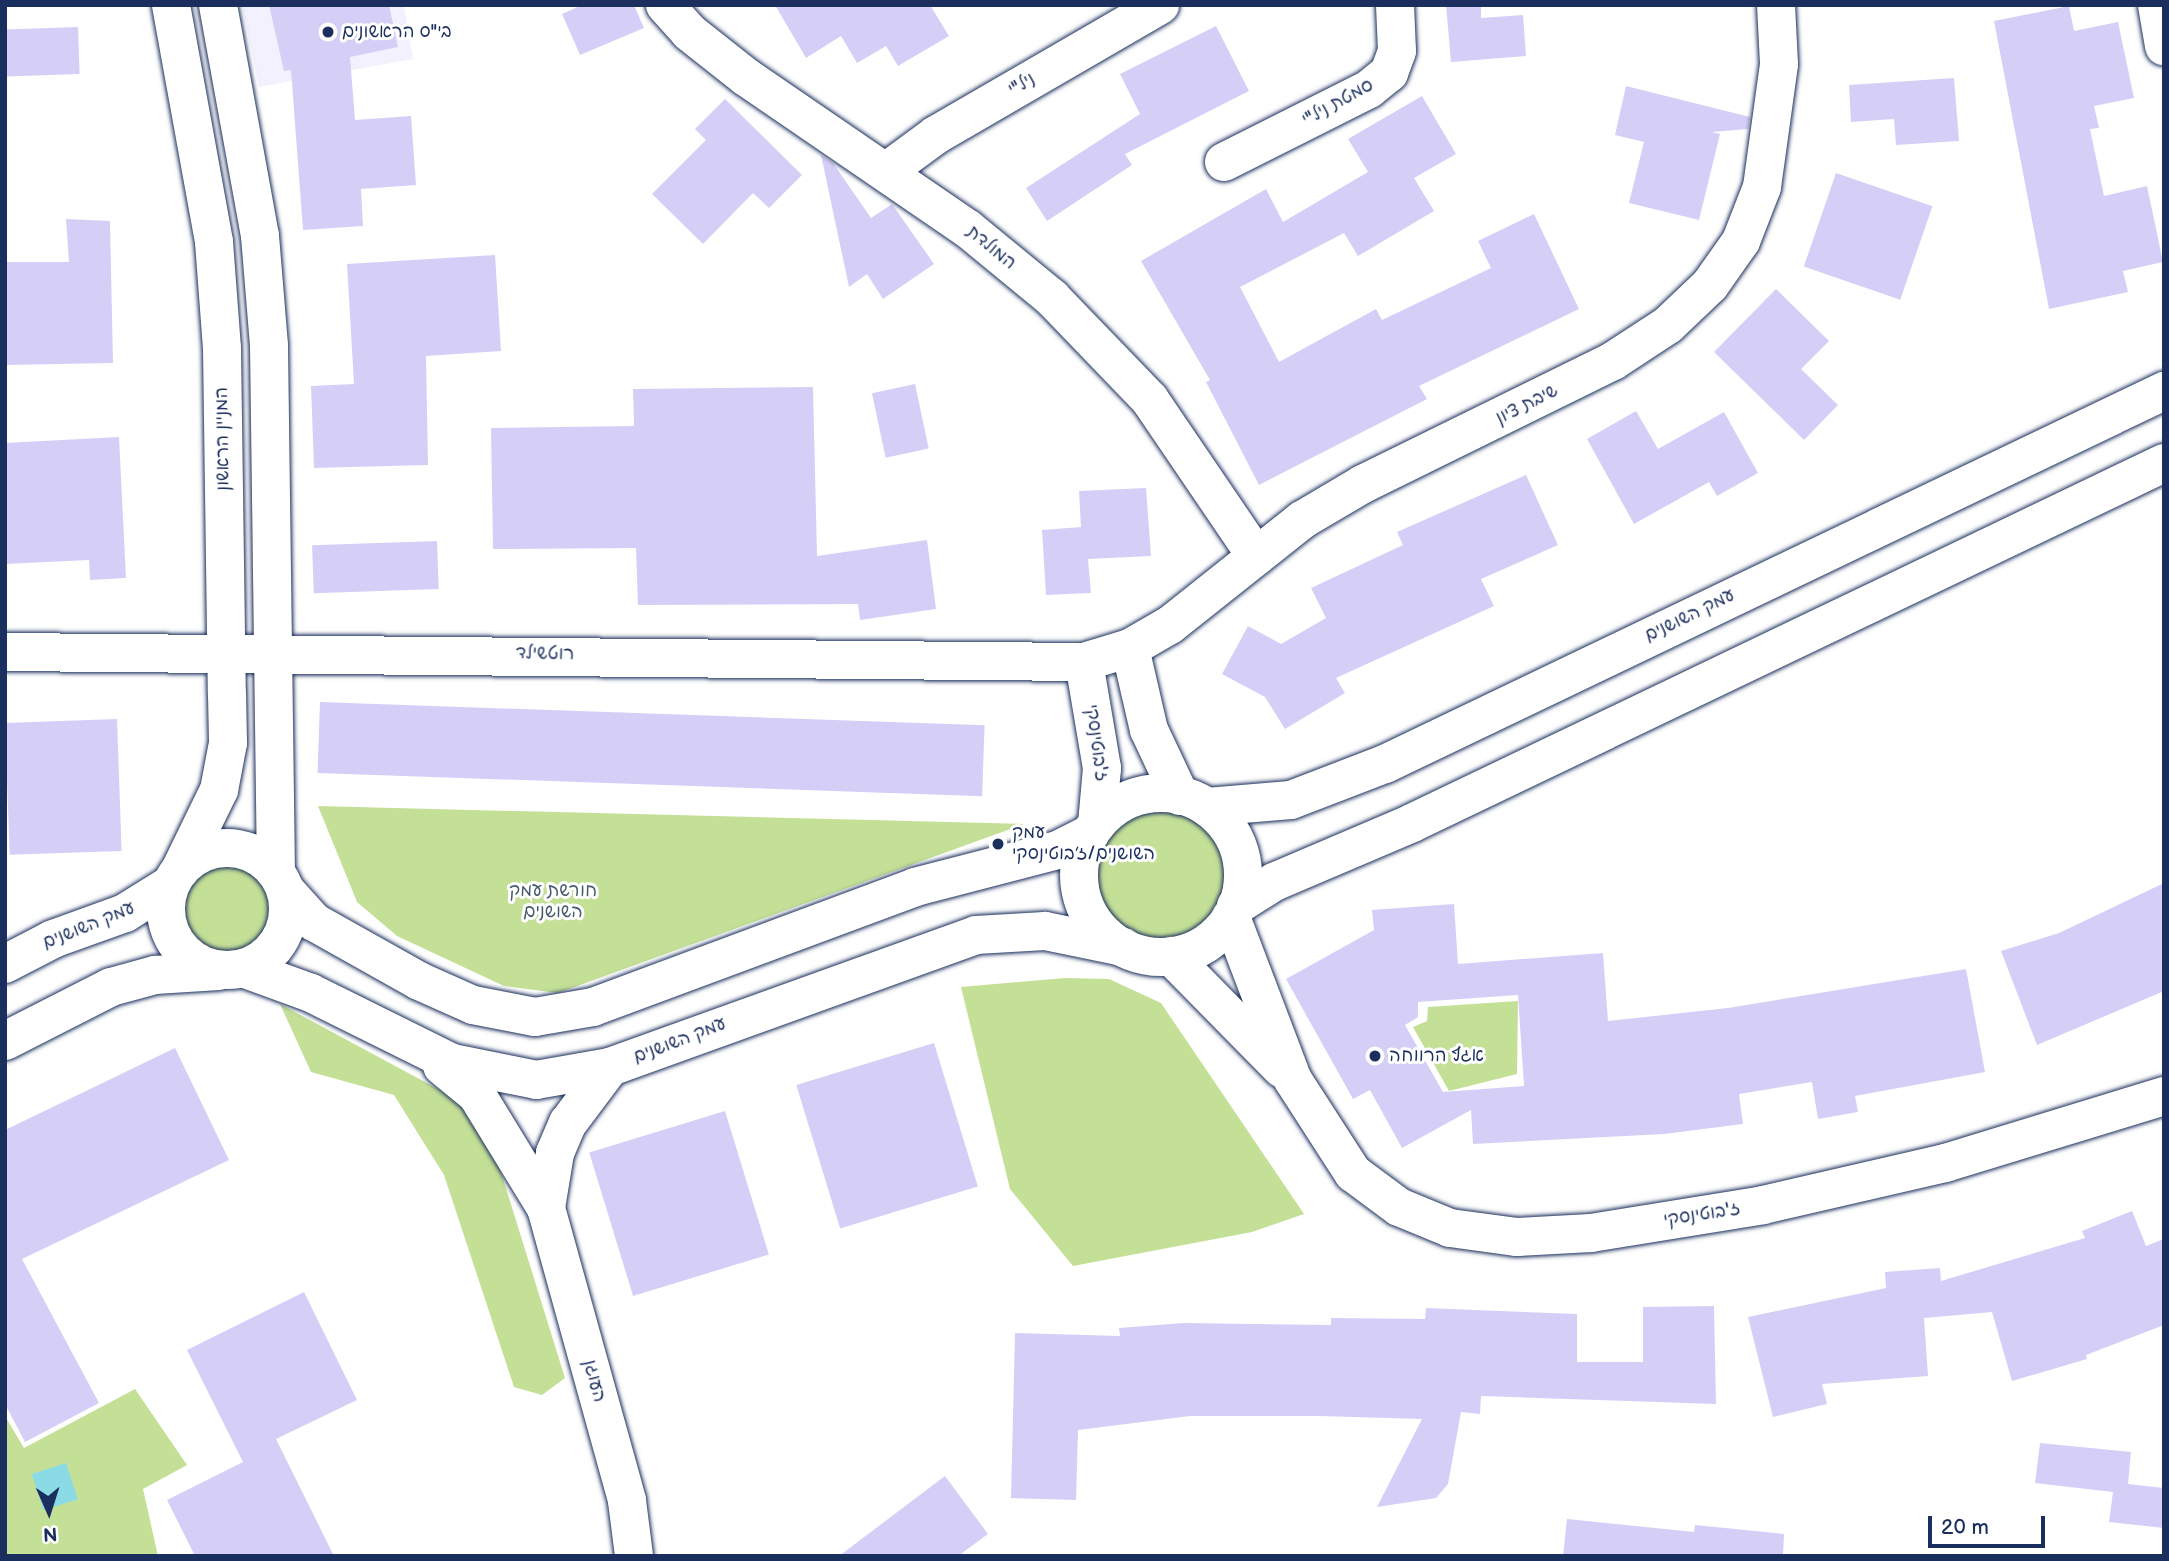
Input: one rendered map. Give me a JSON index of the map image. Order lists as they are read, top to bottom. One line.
{"streets":{"street":["ניל\"י","סמטת ניל\"י","המולדת","שיבת ציון","המניין הראשון","עמק השושנים","רוטשילד","ז'בוטינסקי","העוגן"]},"crossings":[["ניל\"י","המולדת"],["המולדת","שיבת ציון"],["שיבת ציון","רוטשילד"],["שיבת ציון","ז'בוטינסקי"],["המניין הראשון","עמק השושנים"],["המניין הראשון","רוטשילד"],["עמק השושנים","ז'בוטינסקי"],["עמק השושנים","העוגן"],["רוטשילד","ז'בוטינסקי"]],"parks":["חורשת עמק השושנים"],"places":["בי\"ס הראשונים","עמק השושנים/ז׳בוטינסקי","אגף הרווחה"],"scale_bar":"20 m","north":"bottom"}
